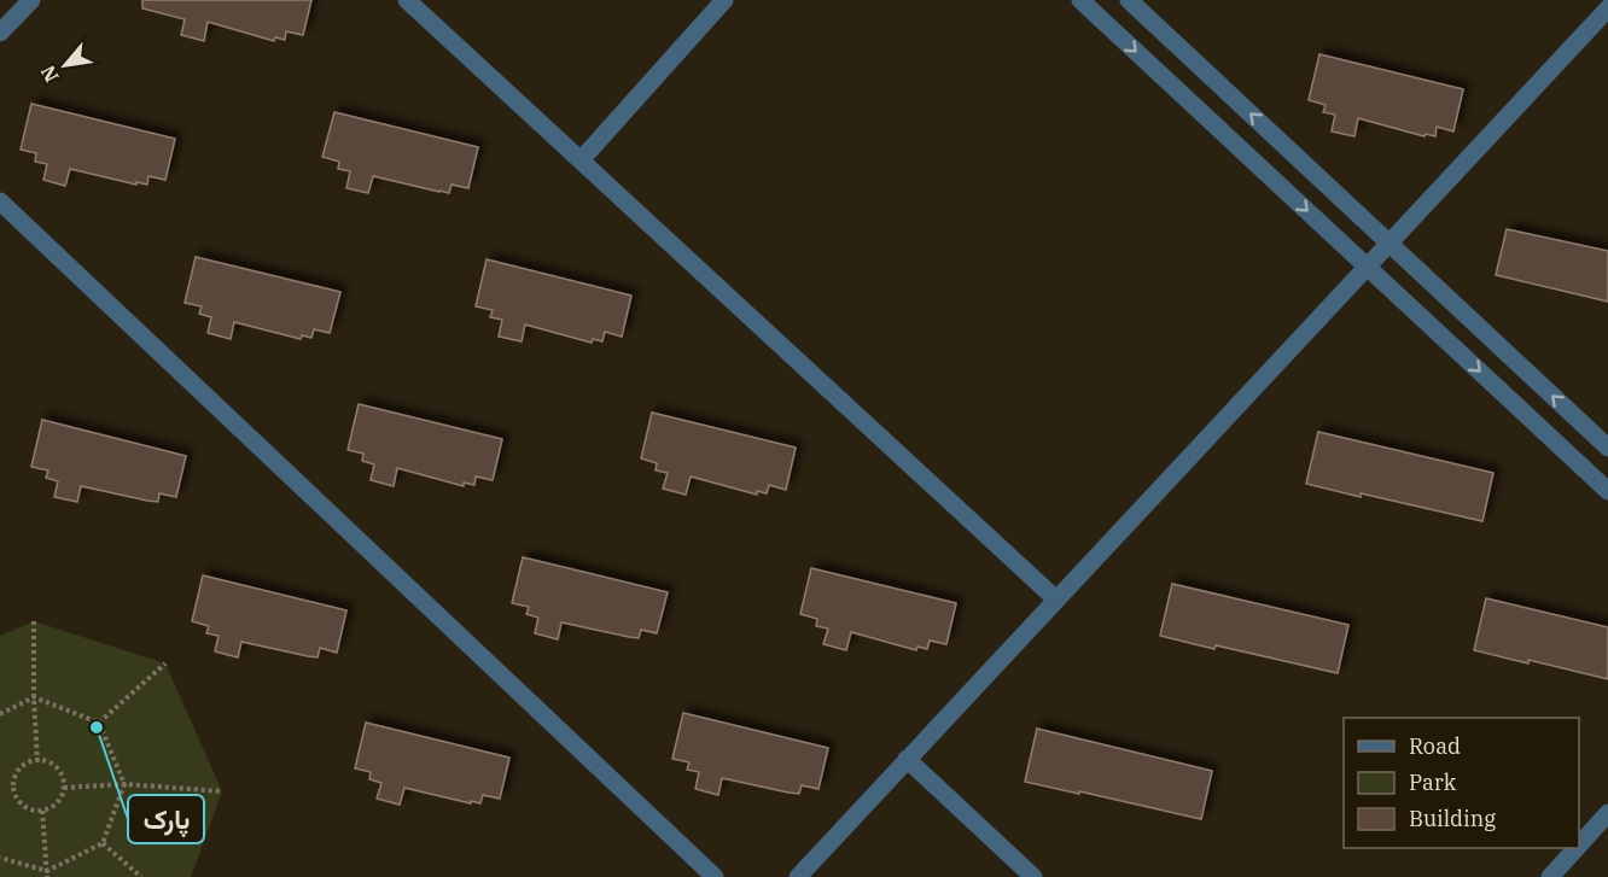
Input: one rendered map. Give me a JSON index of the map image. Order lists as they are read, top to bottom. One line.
{"places":["پارک"],"legend":["Road","Park","Building"],"north":"bottom left"}
